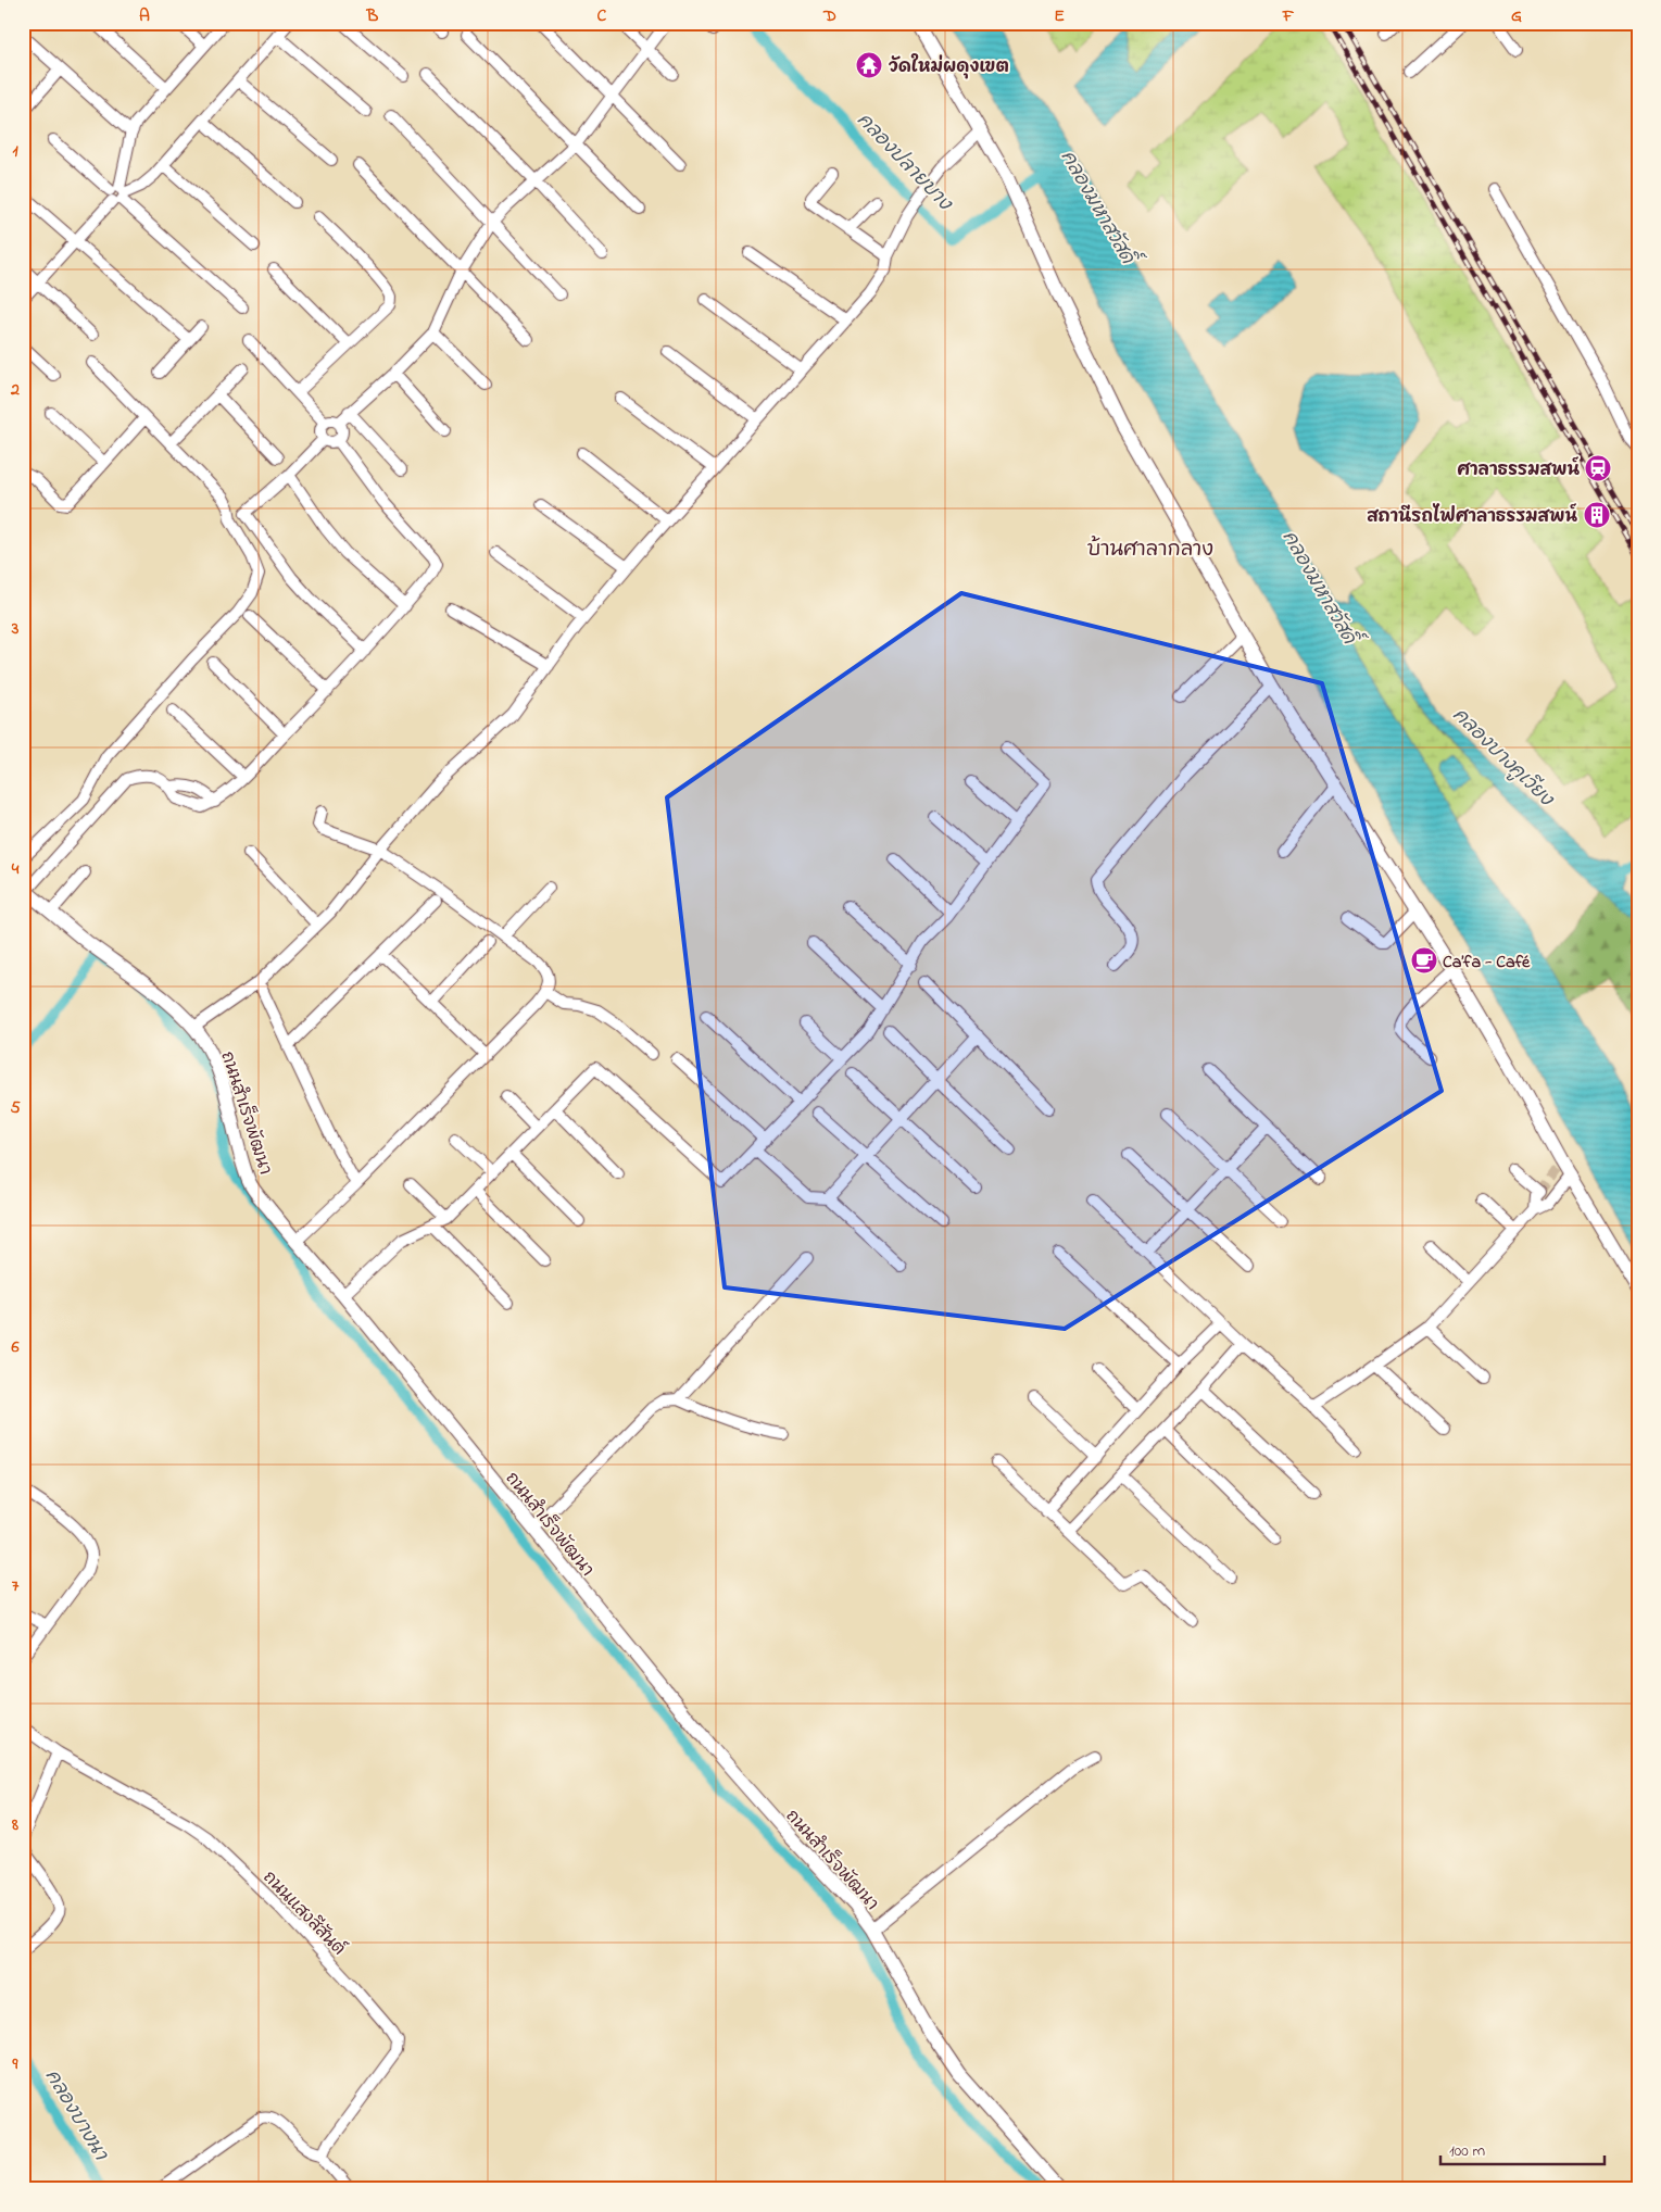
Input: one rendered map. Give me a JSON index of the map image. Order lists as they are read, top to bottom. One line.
{"streets":{"street":["ถนนสำเร็จพัฒนา","ถนนแสงสีสันต์"]},"districts":["บ้านศาลากลาง"],"water":["คลองปลายบาง","คลองมหาสวัสดิ์","คลองบางคูเวียง","คลองบางนา"],"places":{"temple":["วัดใหม่ผดุงเขต"],"station":["ศาลาธรรมสพน์"],"building":["สถานีรถไฟศาลาธรรมสพน์"],"cafe":["Ca’fa - Café"]},"scale_bar":"100 m","grid":{"columns":["A","B","C","D","E","F","G"],"rows":["1","2","3","4","5","6","7","8","9"]}}
